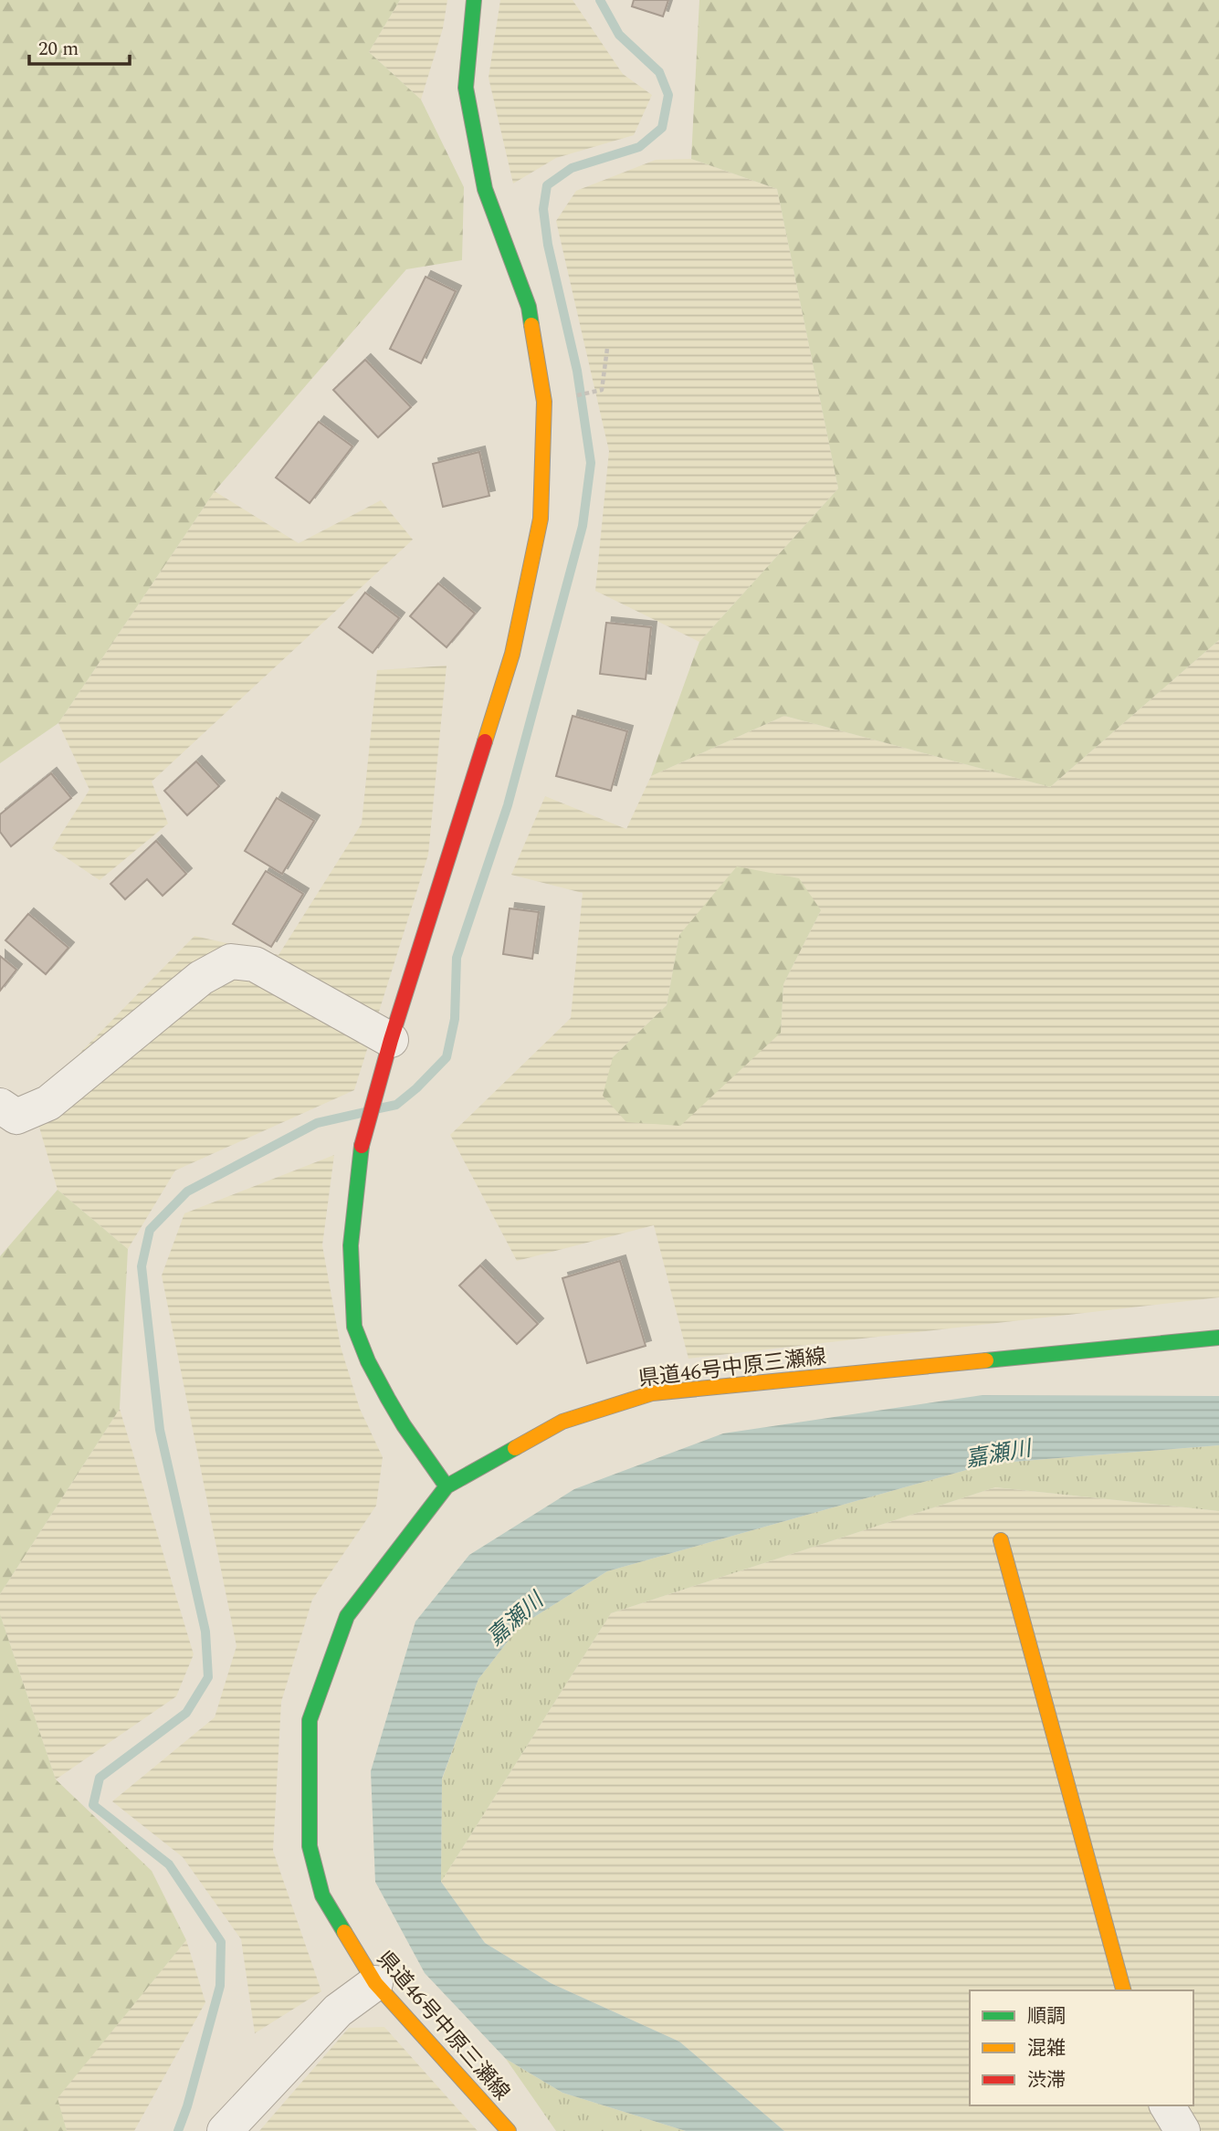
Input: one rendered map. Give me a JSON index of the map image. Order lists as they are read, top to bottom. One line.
{"streets":{"street":["県道46号中原三瀬線"]},"water":["嘉瀬川"],"legend":["順調","混雑","渋滞"],"scale_bar":"20 m"}
